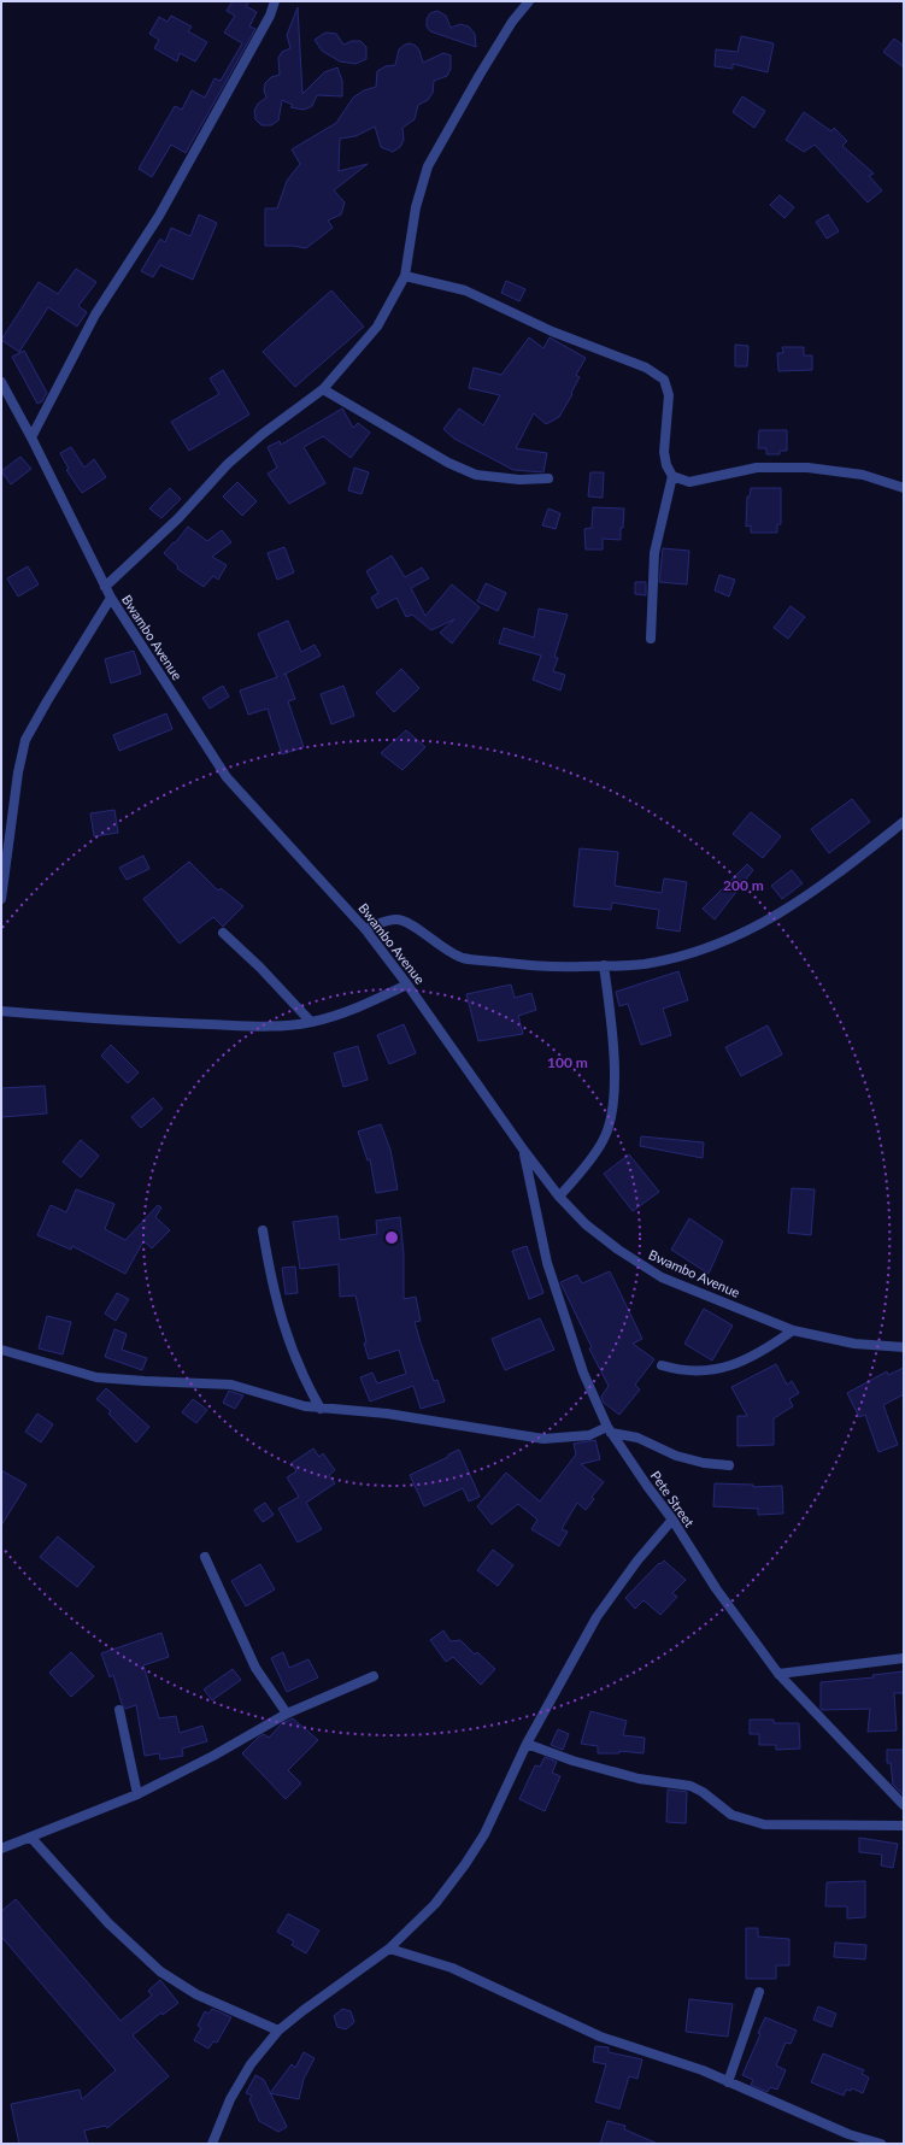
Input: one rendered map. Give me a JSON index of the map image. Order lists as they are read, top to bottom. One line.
{"streets":{"street":["Bwambo Avenue","Pete Street"]},"crossings":[["Bwambo Avenue","Pete Street"]],"rings":["200 m","100 m"]}
